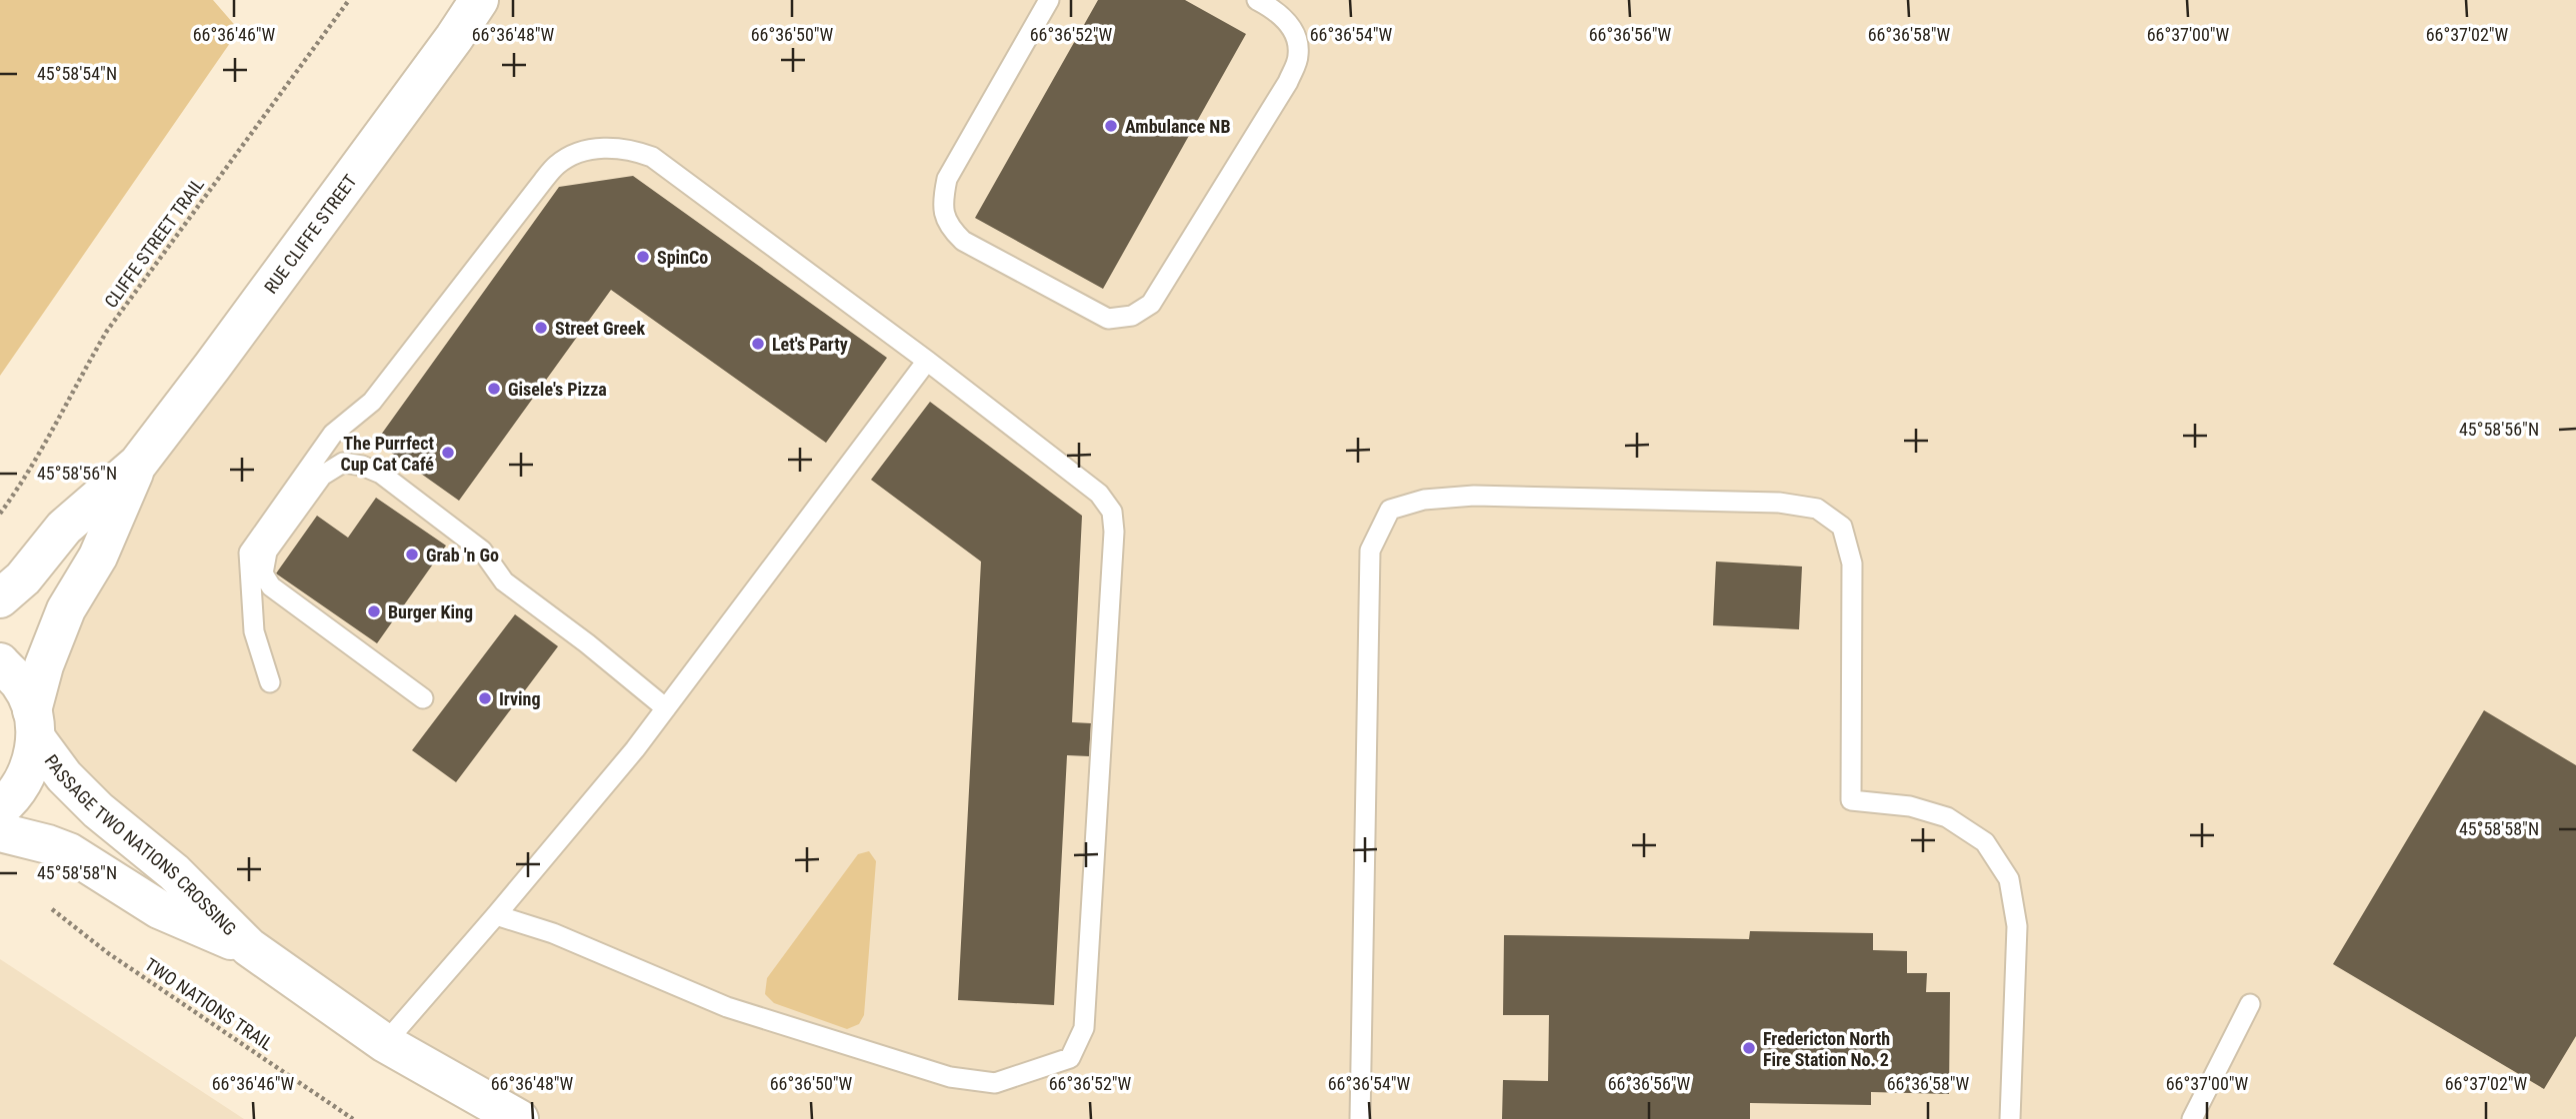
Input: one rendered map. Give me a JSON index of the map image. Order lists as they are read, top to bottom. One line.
{"streets":{"main road":["RUE CLIFFE STREET","PASSAGE TWO NATIONS CROSSING"],"path":["CLIFFE STREET TRAIL","TWO NATIONS TRAIL"]},"crossings":[["RUE CLIFFE STREET","PASSAGE TWO NATIONS CROSSING"]],"places":["Ambulance NB","SpinCo","Street Greek","Let's Party","Gisele's Pizza","The Purrfect Cup Cat Café","Grab 'n Go","Burger King","Irving","Fredericton North Fire Station No. 2"],"coordinates":["66°36'46\"W","66°36'48\"W","66°36'50\"W","66°36'52\"W","66°36'54\"W","66°36'56\"W","66°36'58\"W","66°37'00\"W","66°37'02\"W","45°58'54\"N","45°58'56\"N","45°58'58\"N"]}
